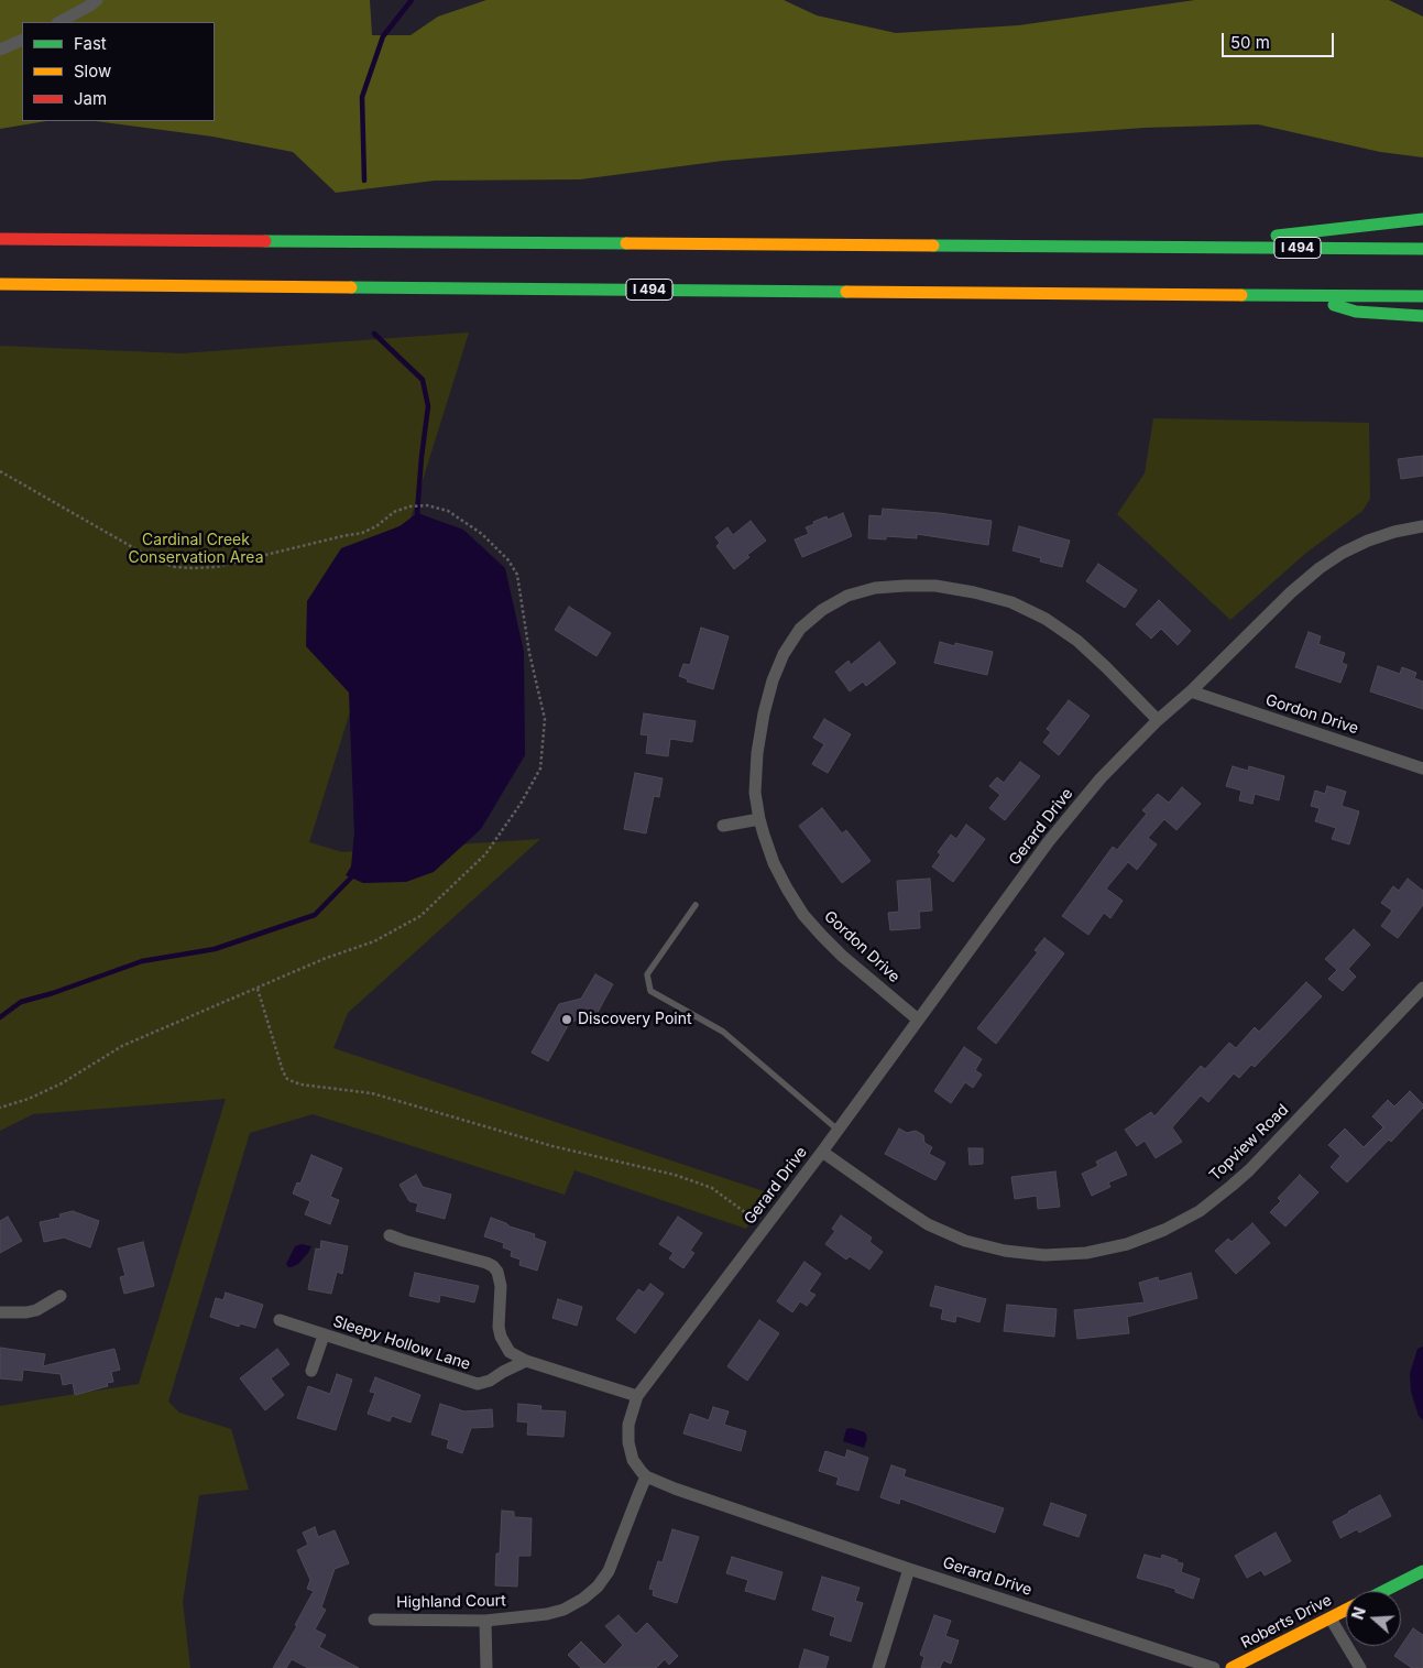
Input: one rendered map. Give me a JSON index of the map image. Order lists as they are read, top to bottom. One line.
{"streets":{"main road":["I 494","Roberts Drive"],"street":["Gordon Drive","Gerard Drive","Topview Road","Sleepy Hollow Lane","Highland Court"]},"crossings":[["Gordon Drive","Gerard Drive"],["Gerard Drive","Topview Road"],["Gerard Drive","Highland Court"]],"parks":["Cardinal Creek Conservation Area"],"places":["Discovery Point"],"legend":["Fast","Slow","Jam"],"scale_bar":"50 m","north":"left"}
